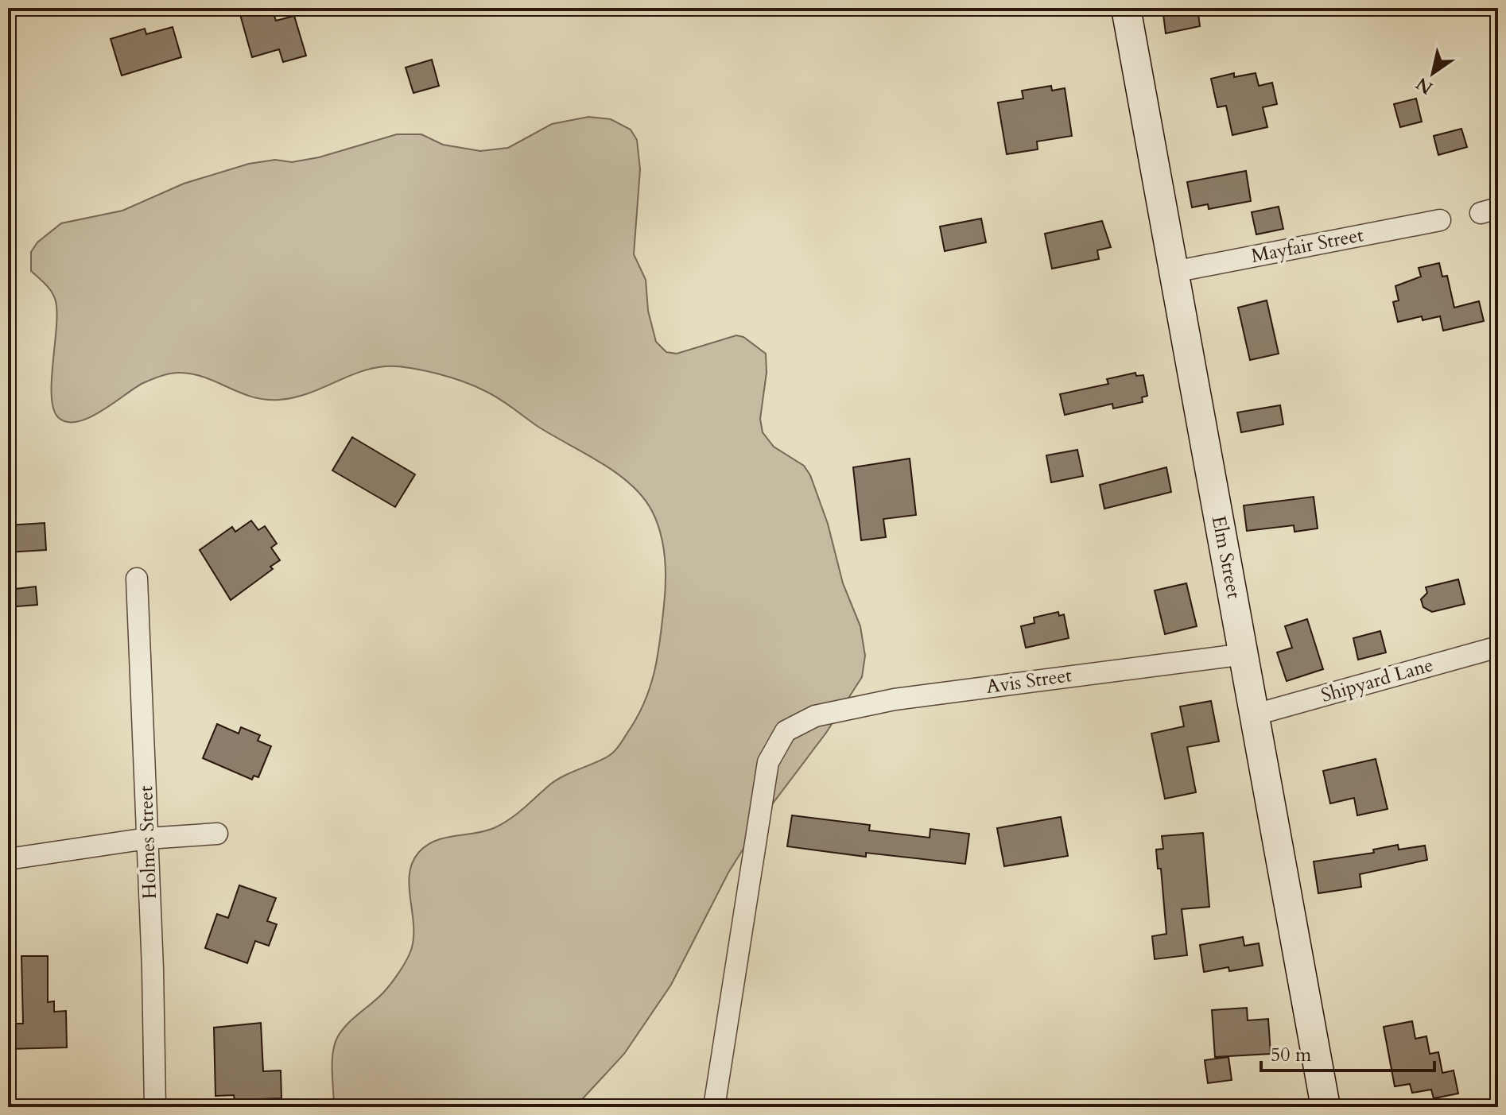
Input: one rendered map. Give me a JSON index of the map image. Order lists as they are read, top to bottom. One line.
{"streets":{"street":["Mayfair Street","Elm Street","Shipyard Lane","Avis Street","Holmes Street"]},"crossings":[["Mayfair Street","Elm Street"],["Elm Street","Shipyard Lane"],["Elm Street","Avis Street"]],"scale_bar":"50 m","north":"bottom left"}
